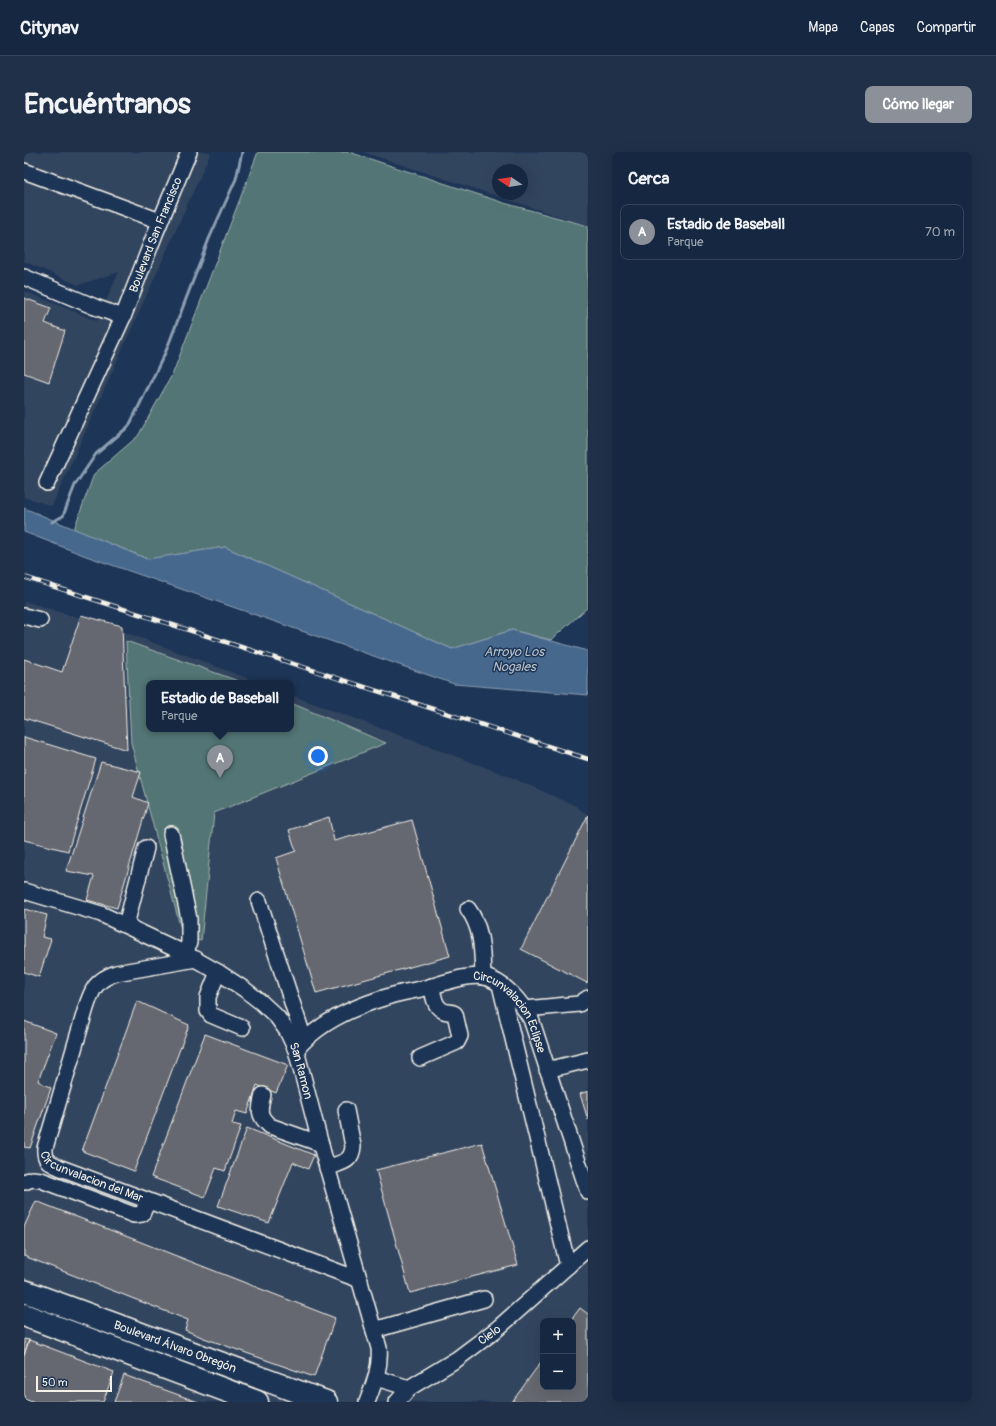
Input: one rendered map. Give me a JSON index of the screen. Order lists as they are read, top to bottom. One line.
{"streets":{"highway":["Boulevard Álvaro Obregón"],"street":["Boulevard San Francisco","Circunvalacion Eclipse","San Ramon","Circunvalacion del Mar","Cielo"]},"crossings":[["Circunvalacion Eclipse","San Ramon"],["San Ramon","Circunvalacion del Mar"]],"water":["Arroyo Los Nogales"],"scale_bar":"50 m","north":"left","page":{"header":"Citynav","nav":["Mapa","Capas","Compartir"],"buttons":"Cómo llegar","title":"Encuéntranos","heading":"Cerca","list":[{"mark":"A","name":"Estadio de Baseball","note":"Parque","value":"70 m"}],"popup":["Estadio de Baseball","Parque"],"pins":"A","map_buttons":["+","−"],"scale":"50 m"}}
